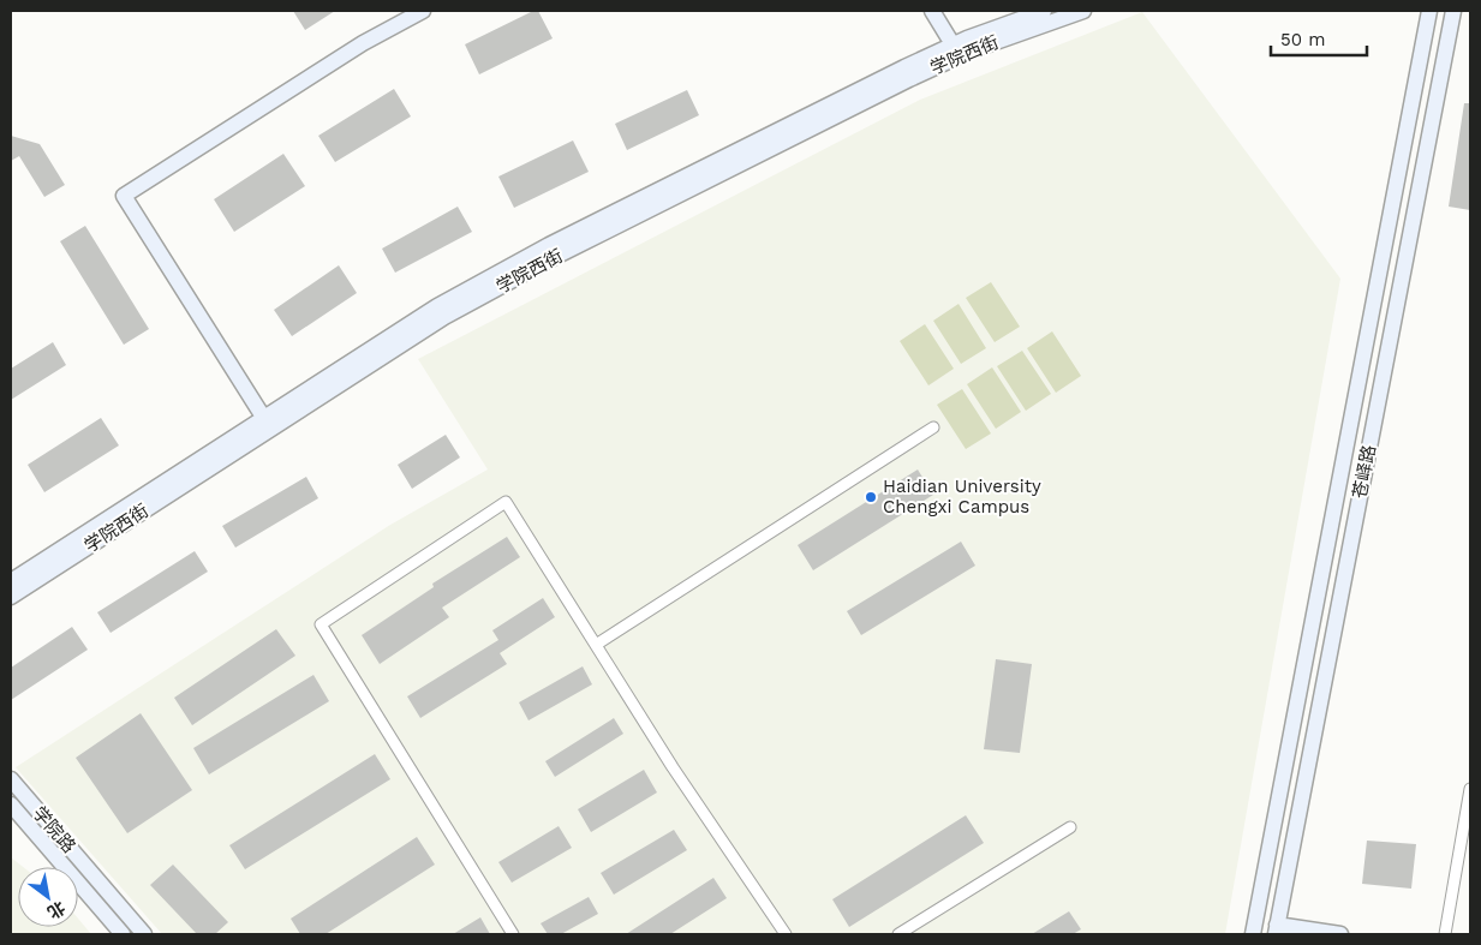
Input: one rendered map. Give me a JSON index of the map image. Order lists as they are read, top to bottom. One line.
{"streets":{"main road":["学院西街","苍峄路","学院路"]},"places":["Haidian University Chengxi Campus"],"scale_bar":"50 m","north":"bottom right"}
